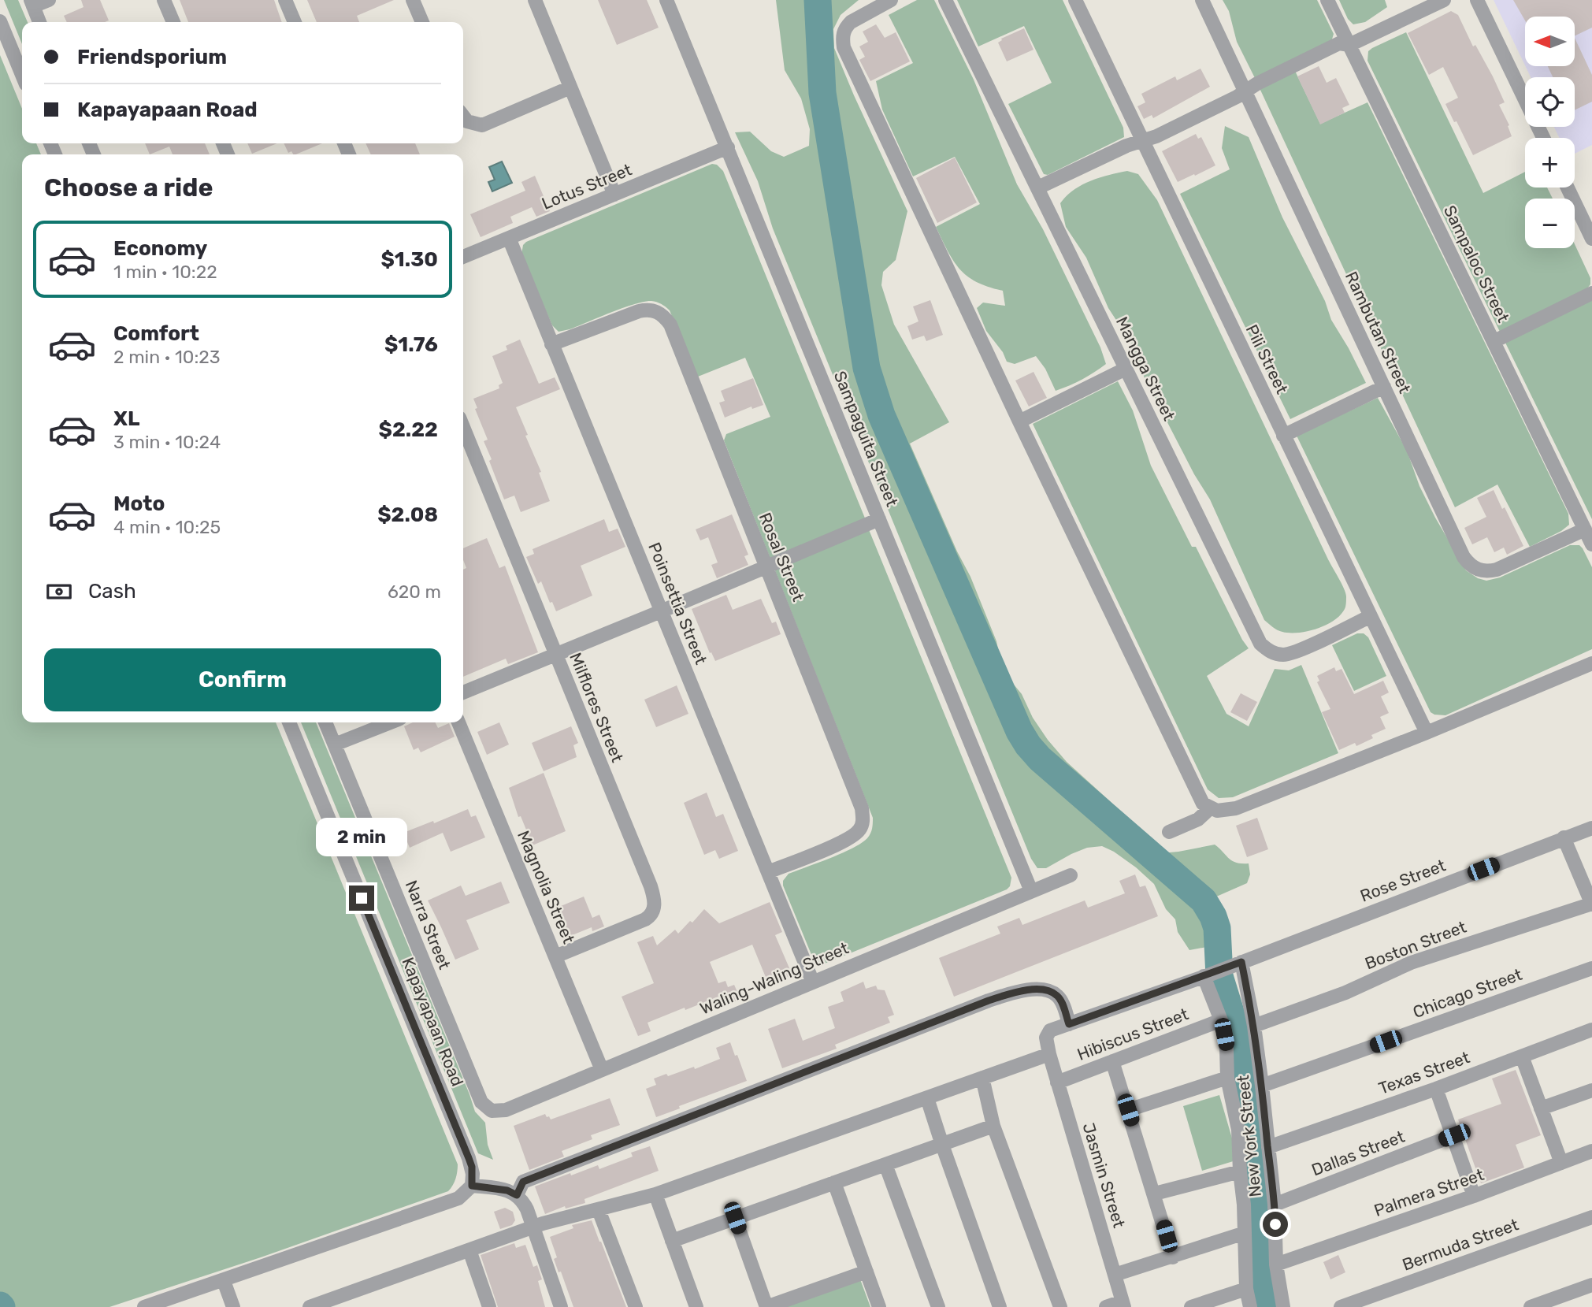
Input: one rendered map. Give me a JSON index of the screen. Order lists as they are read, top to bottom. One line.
{"streets":{"street":["Lotus Street","Sampaloc Street","Rambutan Street","Pili Street","Mangga Street","Sampaguita Street","Rosal Street","Poinsettia Street","Milflores Street","Rose Street","Magnolia Street","Narra Street","Boston Street","Waling-Waling Street","Chicago Street","Kapayapaan Road","Hibiscus Street","Texas Street","New York Street","Dallas Street","Jasmin Street","Palmera Street","Bermuda Street"]},"crossings":[["Lotus Street","Sampaguita Street"],["Lotus Street","Poinsettia Street"],["Sampaloc Street","Rambutan Street"],["Pili Street","Mangga Street"],["Sampaguita Street","Waling-Waling Street"],["Rosal Street","Poinsettia Street"],["Poinsettia Street","Waling-Waling Street"],["Milflores Street","Magnolia Street"],["Rose Street","New York Street"],["Rose Street","Jasmin Street"],["Magnolia Street","Waling-Waling Street"],["Narra Street","Waling-Waling Street"],["Boston Street","New York Street"],["Chicago Street","New York Street"],["Hibiscus Street","Jasmin Street"],["Texas Street","New York Street"],["New York Street","Dallas Street"],["New York Street","Palmera Street"]],"north":"left","page":{"map_buttons":["+","−"],"banner":["Friendsporium","Kapayapaan Road"],"heading":"Choose a ride","list":[{"name":"Economy","note":"1 min · 10:22","value":"$1.30"},{"name":"Comfort","note":"2 min · 10:23","value":"$1.76"},{"name":"XL","note":"3 min · 10:24","value":"$2.22"},{"name":"Moto","note":"4 min · 10:25","value":"$2.08"}],"pay":["Cash","620 m"],"buttons":"Confirm","bubble":"2 min"}}
